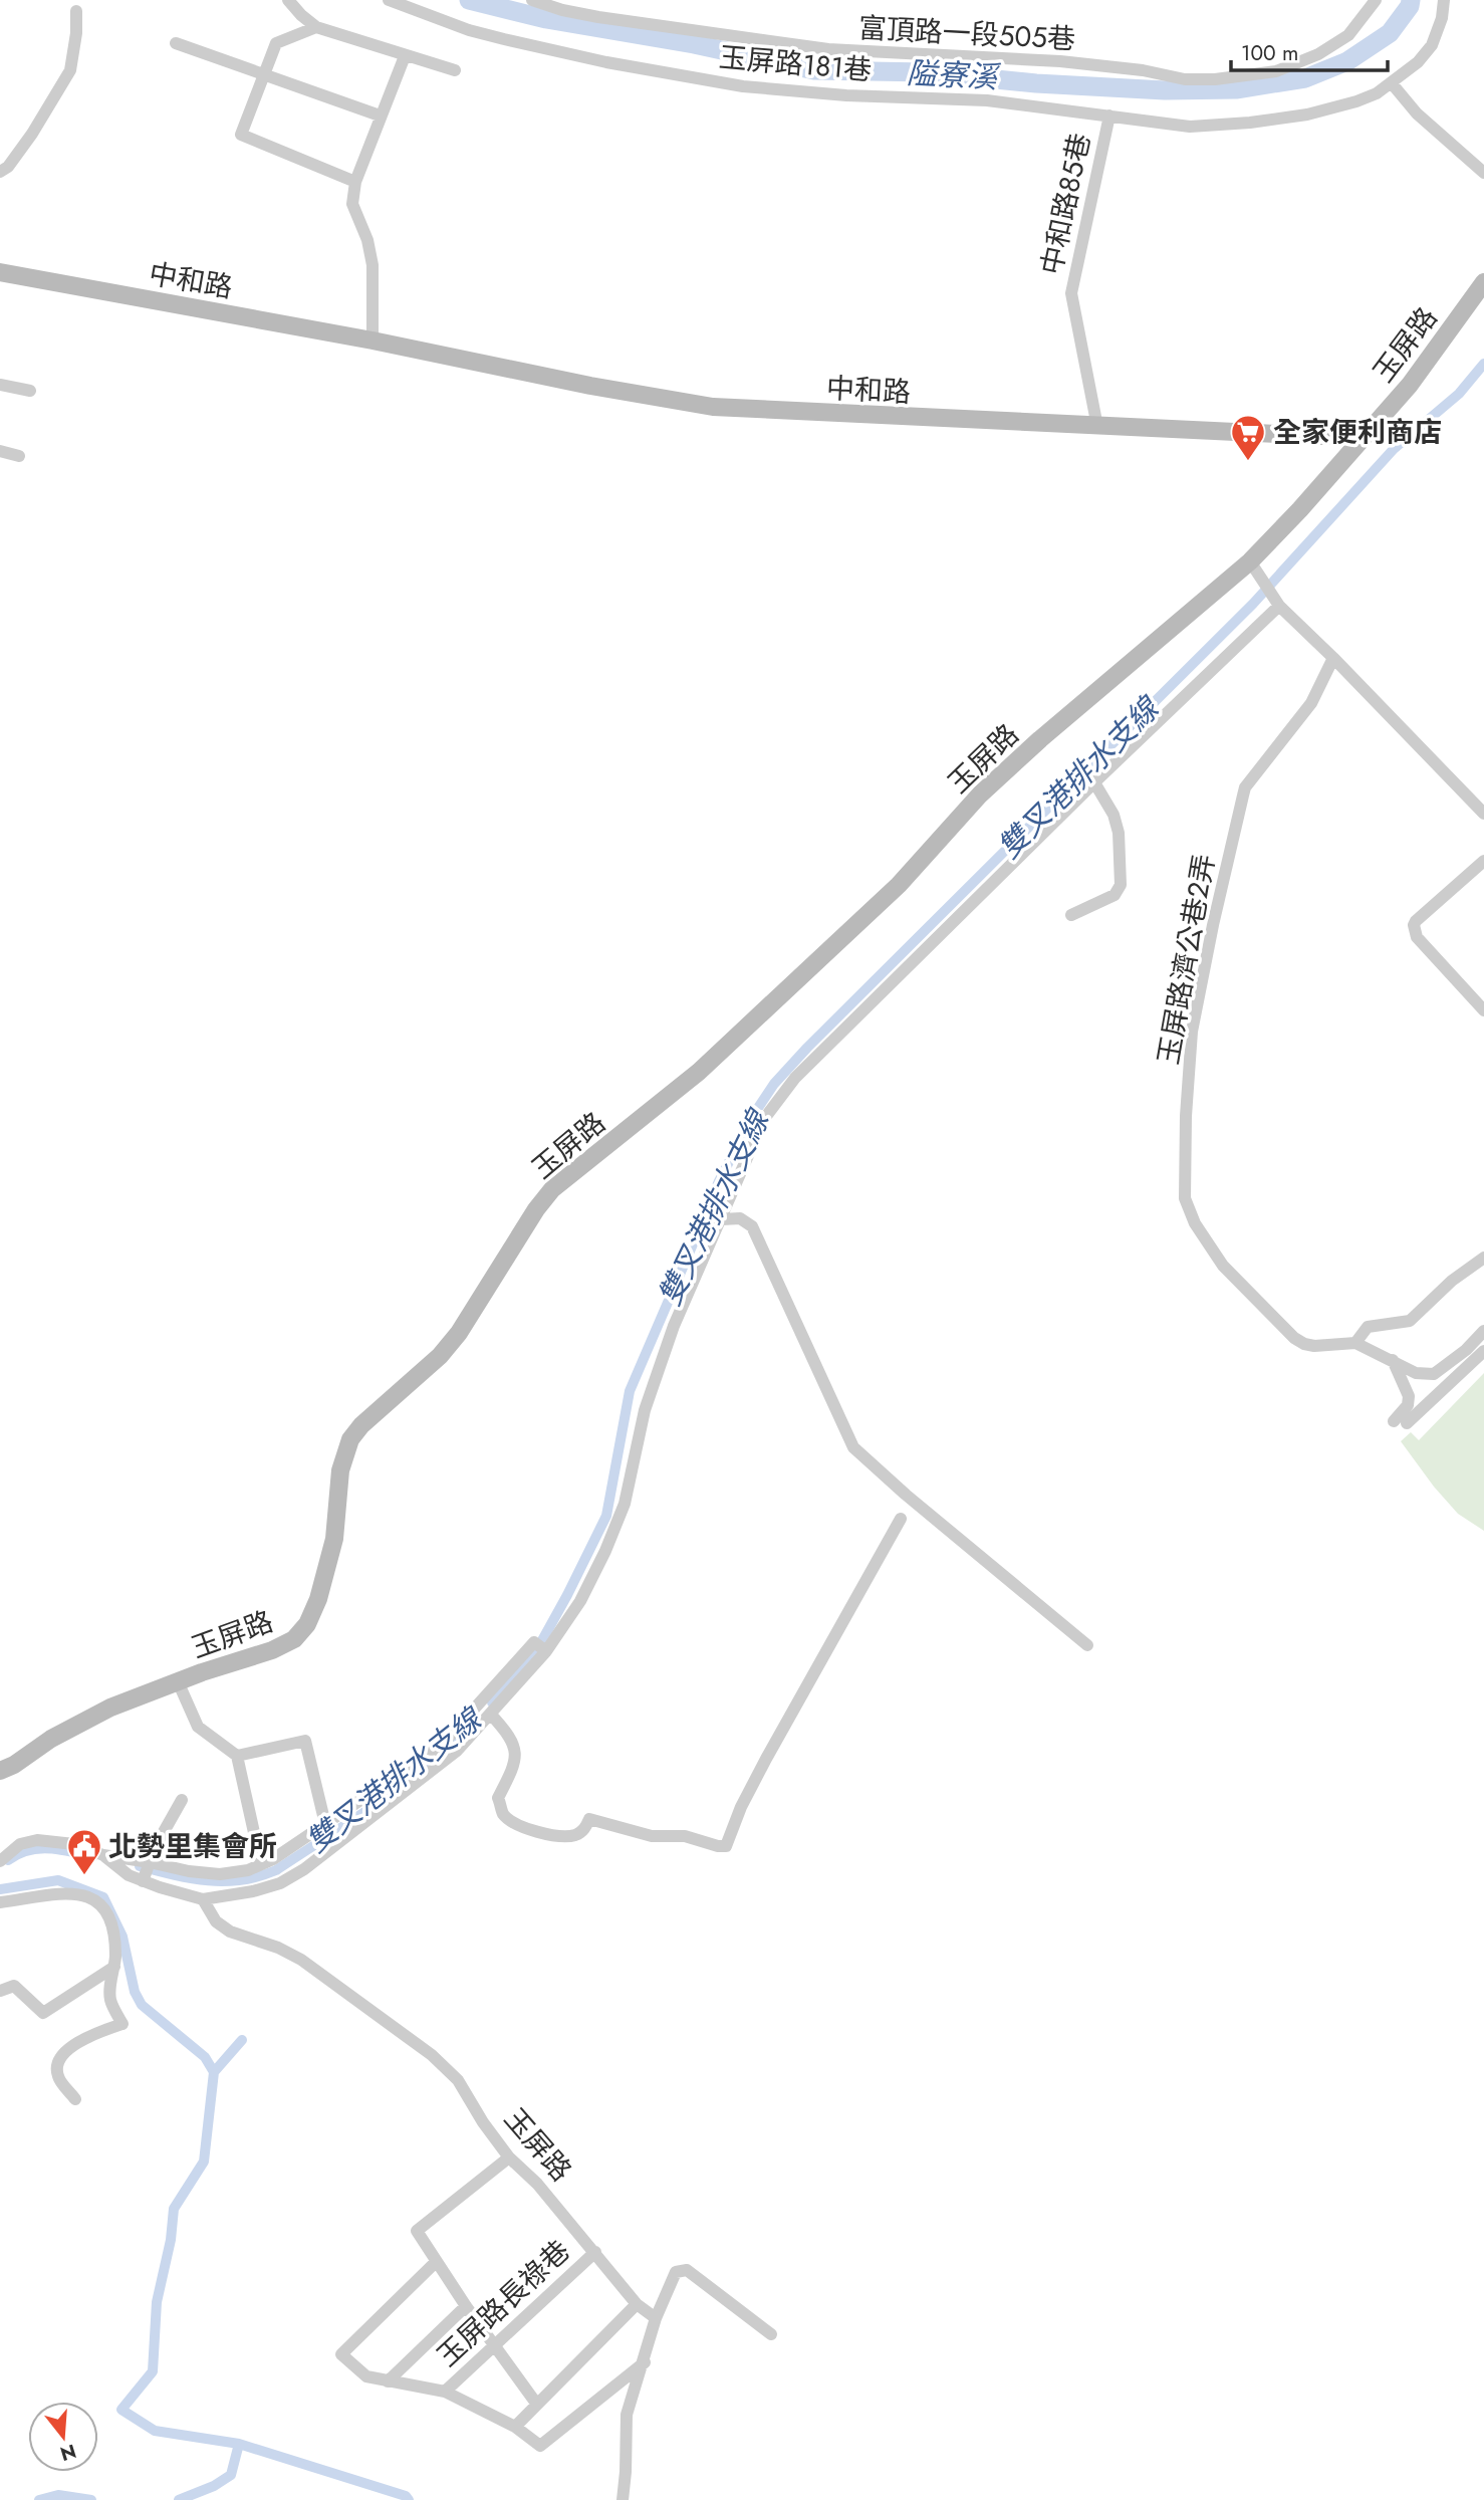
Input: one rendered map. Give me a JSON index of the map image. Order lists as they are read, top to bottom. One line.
{"streets":{"street":["富頂路一段505巷","玉屏路181巷","中和路85巷","中和路","玉屏路","玉屏路濟公巷2弄","玉屏路長祿巷"]},"crossings":[["玉屏路181巷","中和路85巷"],["中和路85巷","中和路"],["中和路","玉屏路"],["玉屏路","玉屏路長祿巷"]],"water":["隘寮溪","雙叉港排水支線"],"places":{"supermarket":["全家便利商店"],"public building":["北勢里集會所"]},"scale_bar":"100 m","north":"bottom"}
